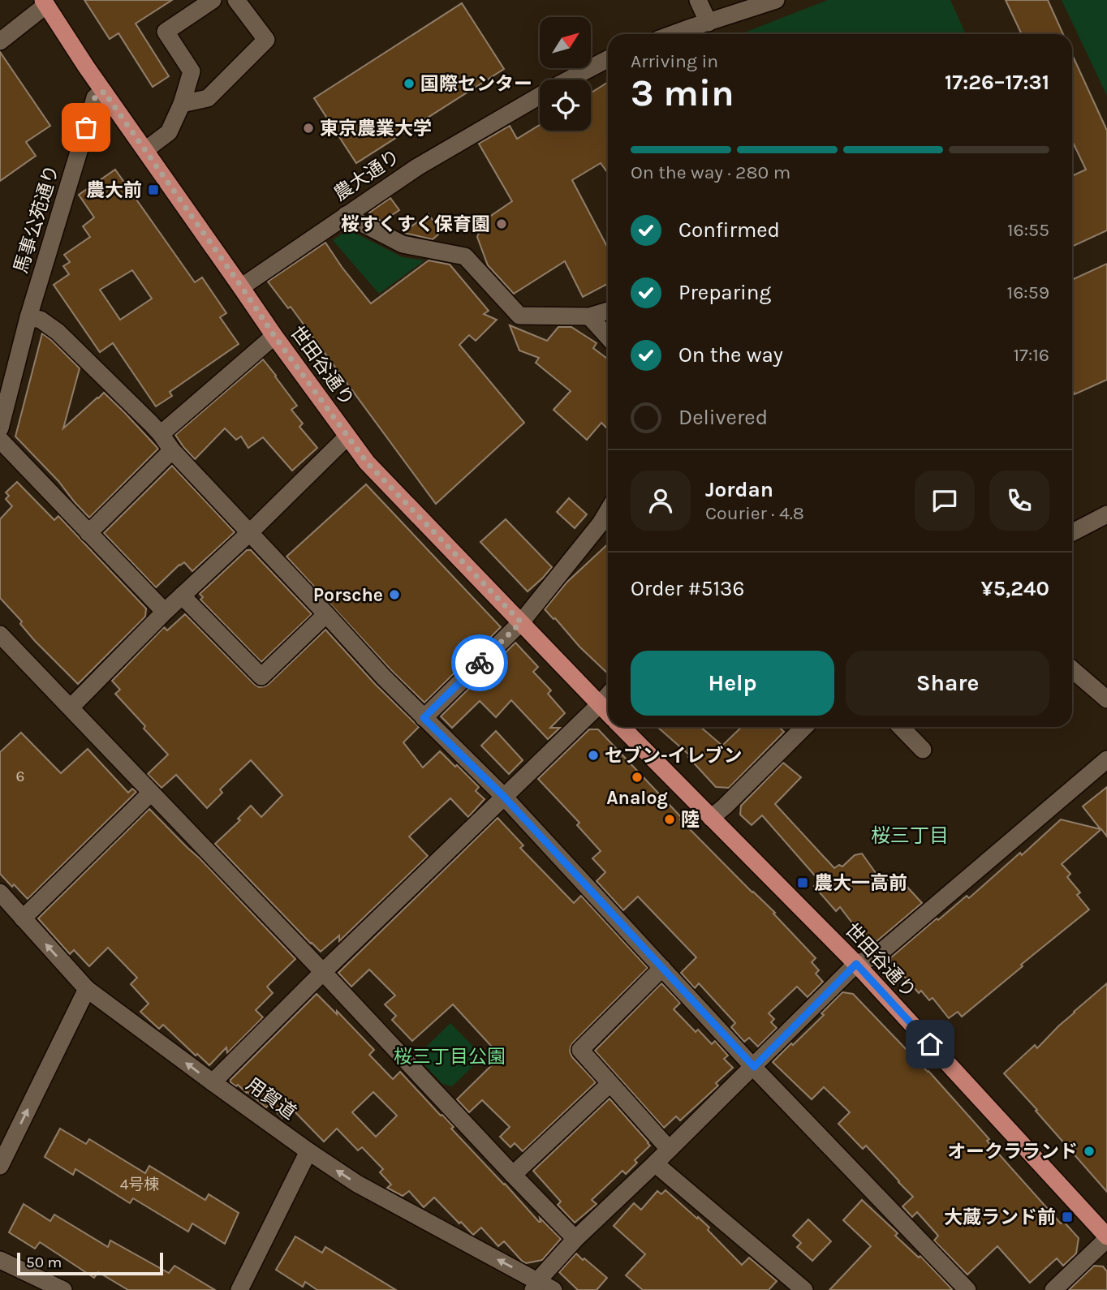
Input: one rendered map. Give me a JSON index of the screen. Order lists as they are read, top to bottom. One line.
{"streets":{"main road":["世田谷通り"],"street":["農大通り","馬事公苑通り","用賀道"]},"crossings":[["農大通り","世田谷通り"],["馬事公苑通り","世田谷通り"]],"districts":["桜三丁目"],"parks":["桜三丁目公園"],"places":{"other":["国際センター","東京農業大学","桜すくすく保育園","Porsche","セブン-イレブン","Analog","陸","オークラランド"],"transit":["農大前","農大一高前","大蔵ランド前"]},"house_numbers":["6","4号棟"],"scale_bar":"50 m","north":"top right","page":{"heading":["3 min","Arriving in","17:26–17:31"],"panel":["Jordan","Courier · 4.8","Order #5136","¥5,240"],"bar":"On the way · 280 m","list":[["Confirmed","16:55"],["Preparing","16:59"],["On the way","17:16"],"Delivered"],"buttons":["Help","Share"],"scale":"50 m"}}
